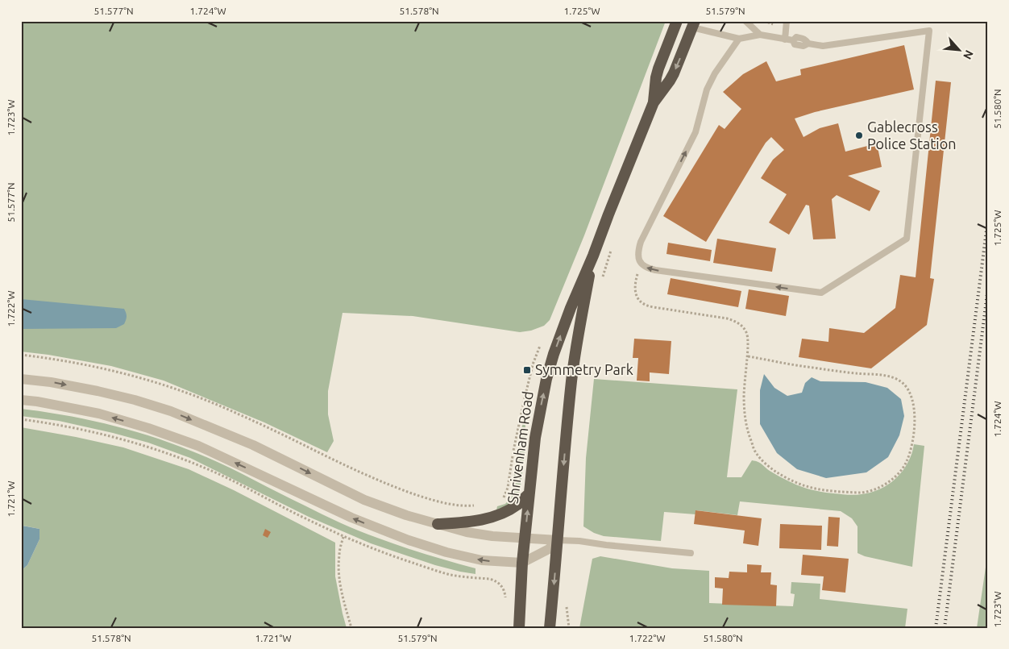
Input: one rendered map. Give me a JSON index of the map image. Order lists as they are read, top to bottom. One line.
{"streets":{"highway":["Shrivenham Road"]},"places":{"other":["Gablecross Police Station"],"transit":["Symmetry Park"]},"north":"bottom right","coordinates":["51.577°N","1.724°W","51.578°N","1.725°W","51.579°N","51.580°N","1.723°W","1.722°W","1.721°W"]}
